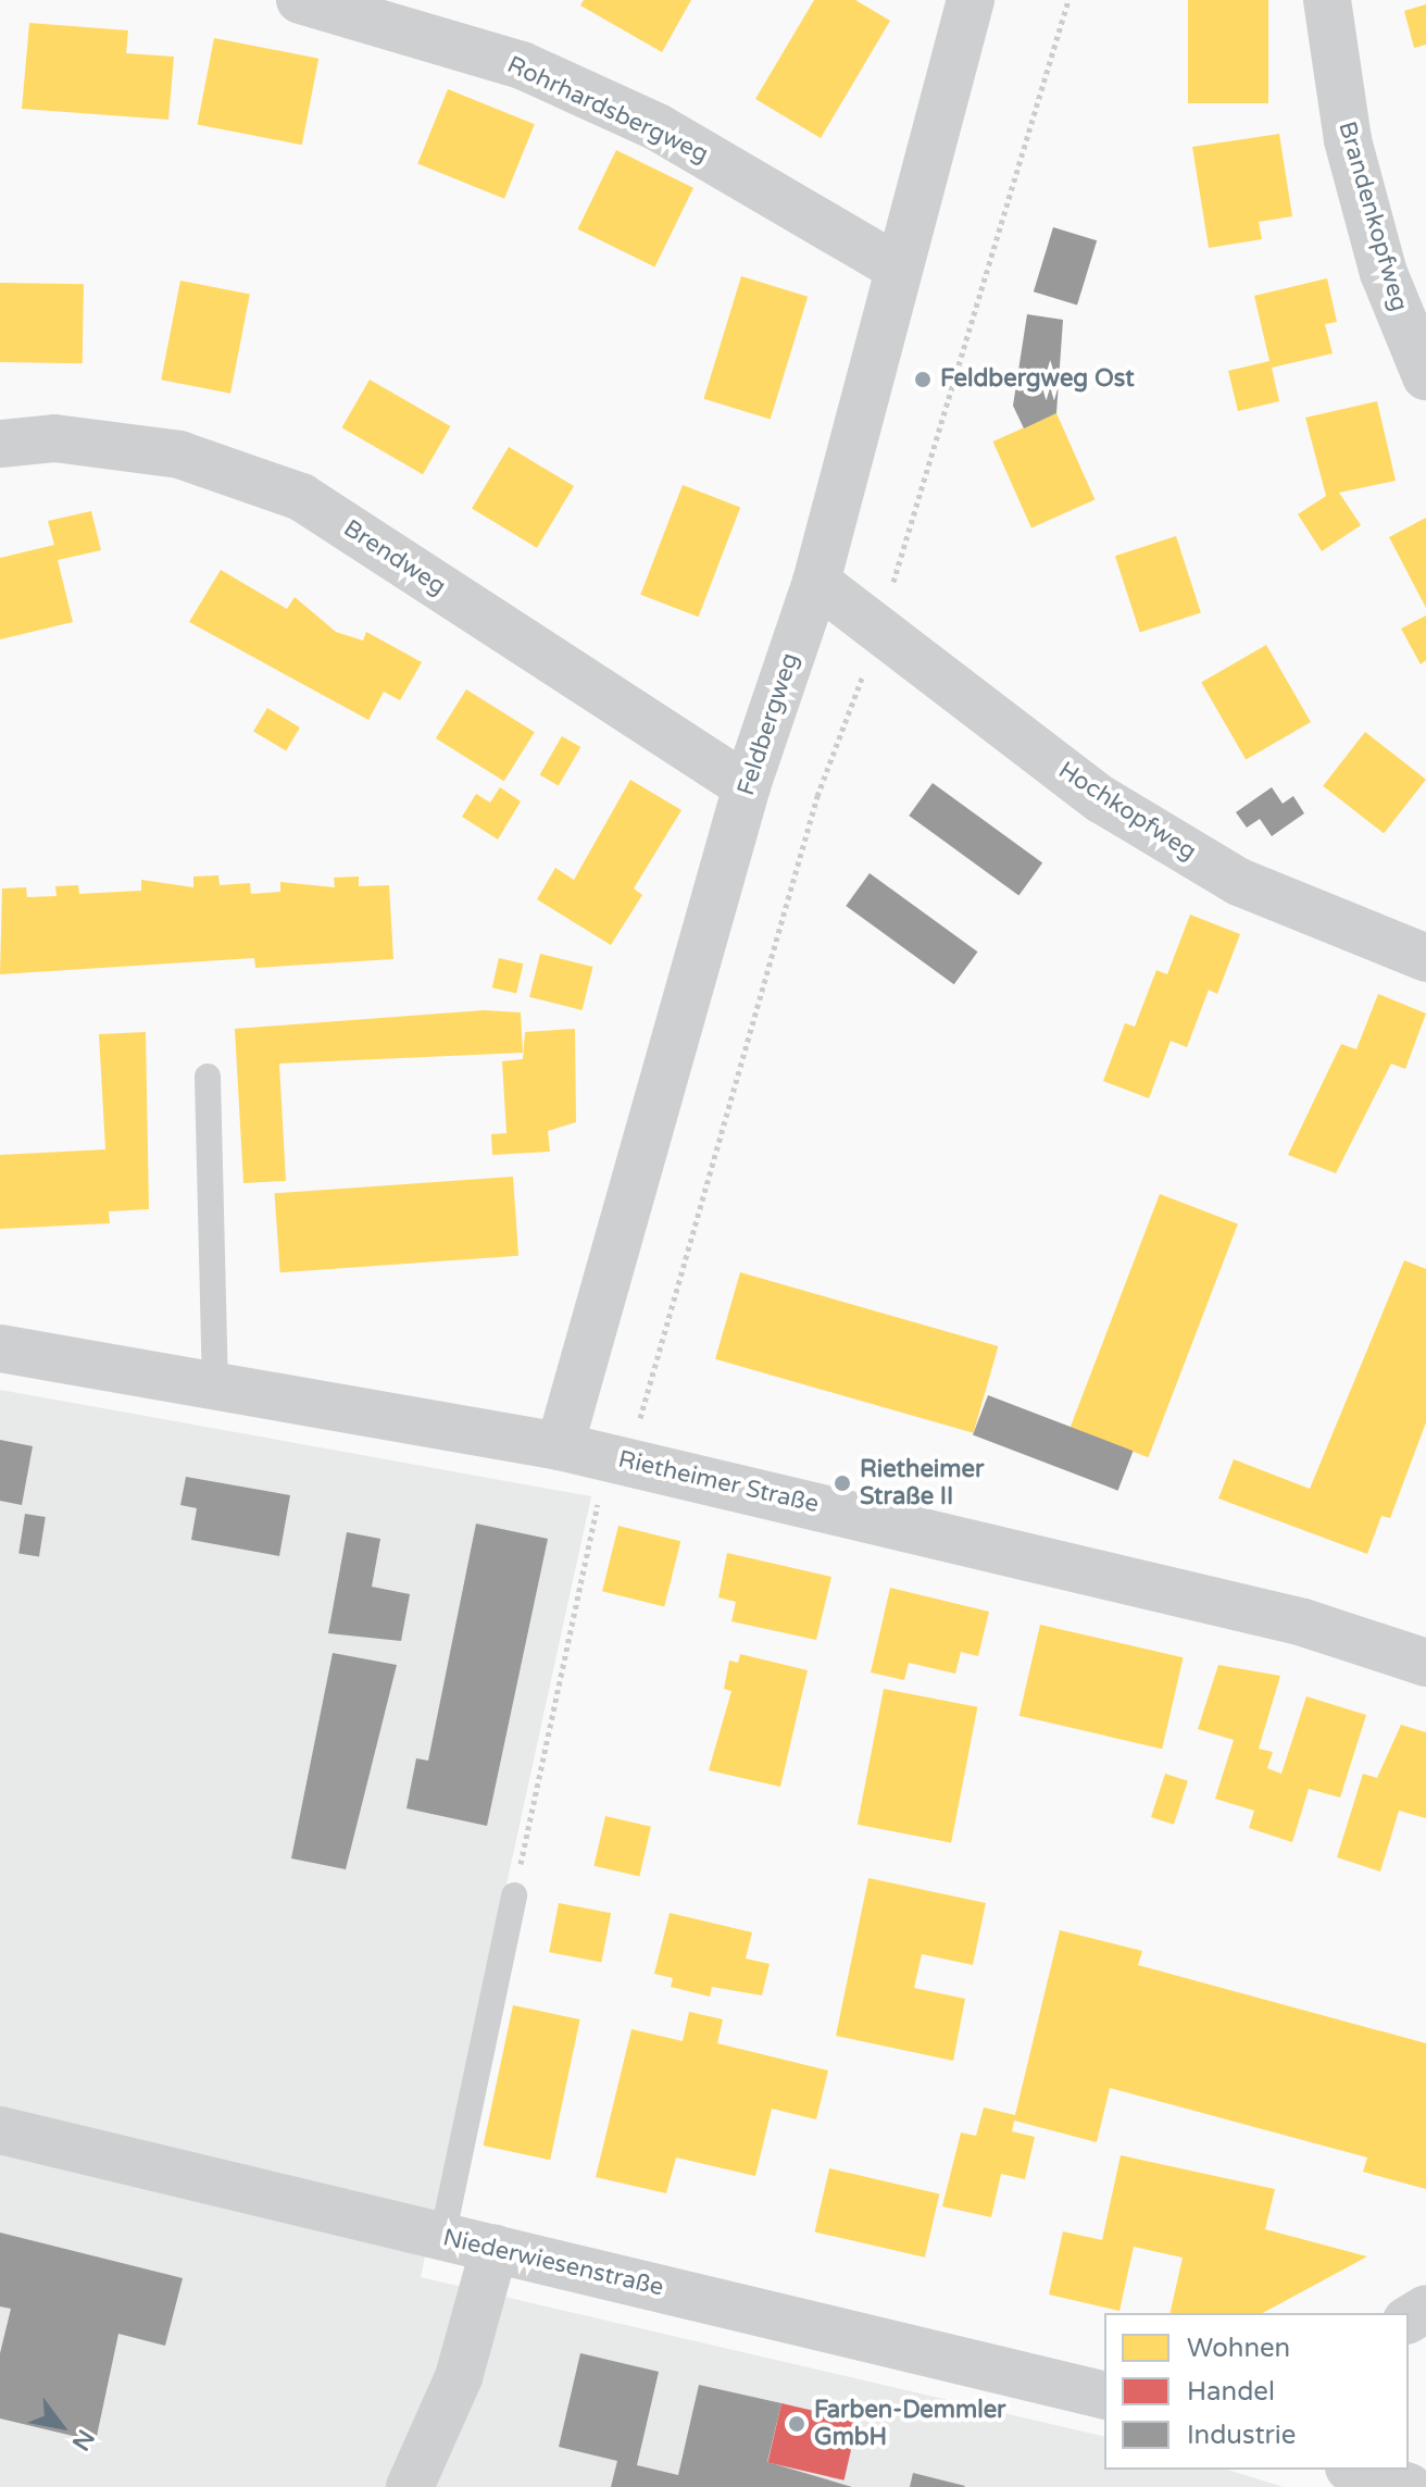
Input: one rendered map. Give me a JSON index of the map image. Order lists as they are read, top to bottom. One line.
{"streets":{"street":["Rohrhardsbergweg","Brandenkopfweg","Brendweg","Feldbergweg","Hochkopfweg","Rietheimer Straße","Niederwiesenstraße"]},"crossings":[["Rohrhardsbergweg","Feldbergweg"],["Brendweg","Feldbergweg"],["Feldbergweg","Hochkopfweg"],["Feldbergweg","Rietheimer Straße"]],"places":["Feldbergweg Ost","Rietheimer Straße II","Farben-Demmler GmbH"],"legend":["Wohnen","Handel","Industrie"],"north":"bottom right"}
